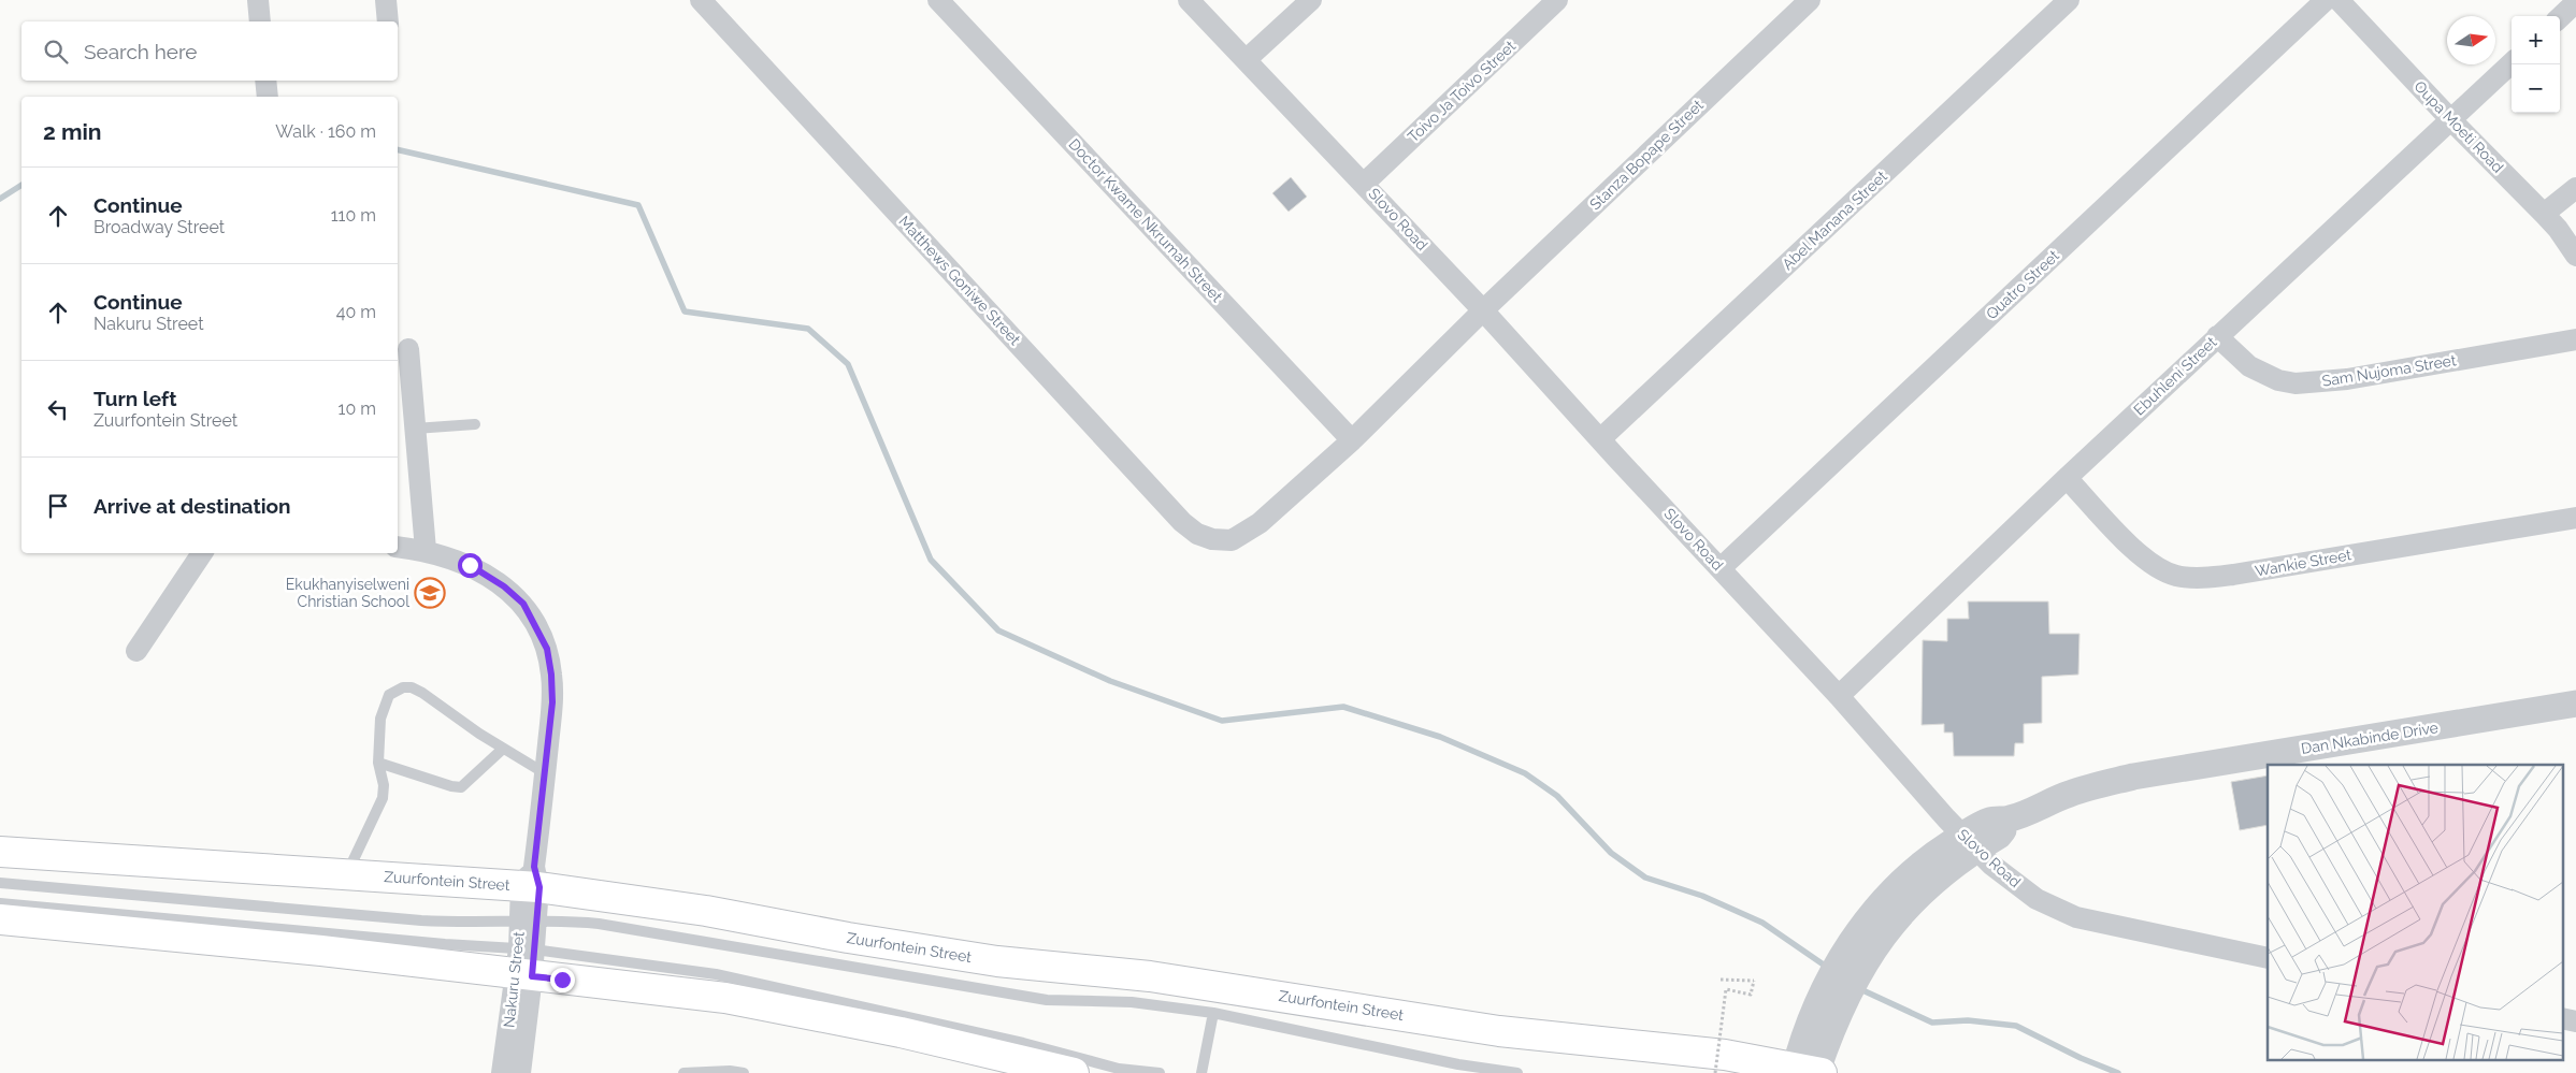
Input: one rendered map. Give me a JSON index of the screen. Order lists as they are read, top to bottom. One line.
{"streets":{"main road":["Zuurfontein Street"],"street":["Toivo Ja Toivo Street","Oupa Moeti Road","Stanza Bopape Street","Slovo Road","Doctor Kwame Nkrumah Street","Abel Manana Street","Matthews Goniwe Street","Quatro Street","Sam Nujoma Street","Ebuhleni Street","Wankie Street","Dan Nkabinde Drive","Nakuru Street"]},"crossings":[["Toivo Ja Toivo Street","Slovo Road"],["Oupa Moeti Road","Ebuhleni Street"],["Stanza Bopape Street","Slovo Road"],["Stanza Bopape Street","Doctor Kwame Nkrumah Street"],["Stanza Bopape Street","Matthews Goniwe Street"],["Slovo Road","Abel Manana Street"],["Slovo Road","Quatro Street"],["Slovo Road","Ebuhleni Street"],["Slovo Road","Dan Nkabinde Drive"],["Sam Nujoma Street","Ebuhleni Street"],["Ebuhleni Street","Wankie Street"],["Dan Nkabinde Drive","Zuurfontein Street"],["Zuurfontein Street","Nakuru Street"]],"places":{"school or university":["Ekukhanyiselweni Christian School"]},"north":"right","page":{"map_buttons":["+","−"],"search":"Search here","heading":["2 min","Walk · 160 m"],"list":[["Continue","Broadway Street","110 m"],["Continue","Nakuru Street","40 m"],["Turn left","Zuurfontein Street","10 m"],"Arrive at destination"]}}
